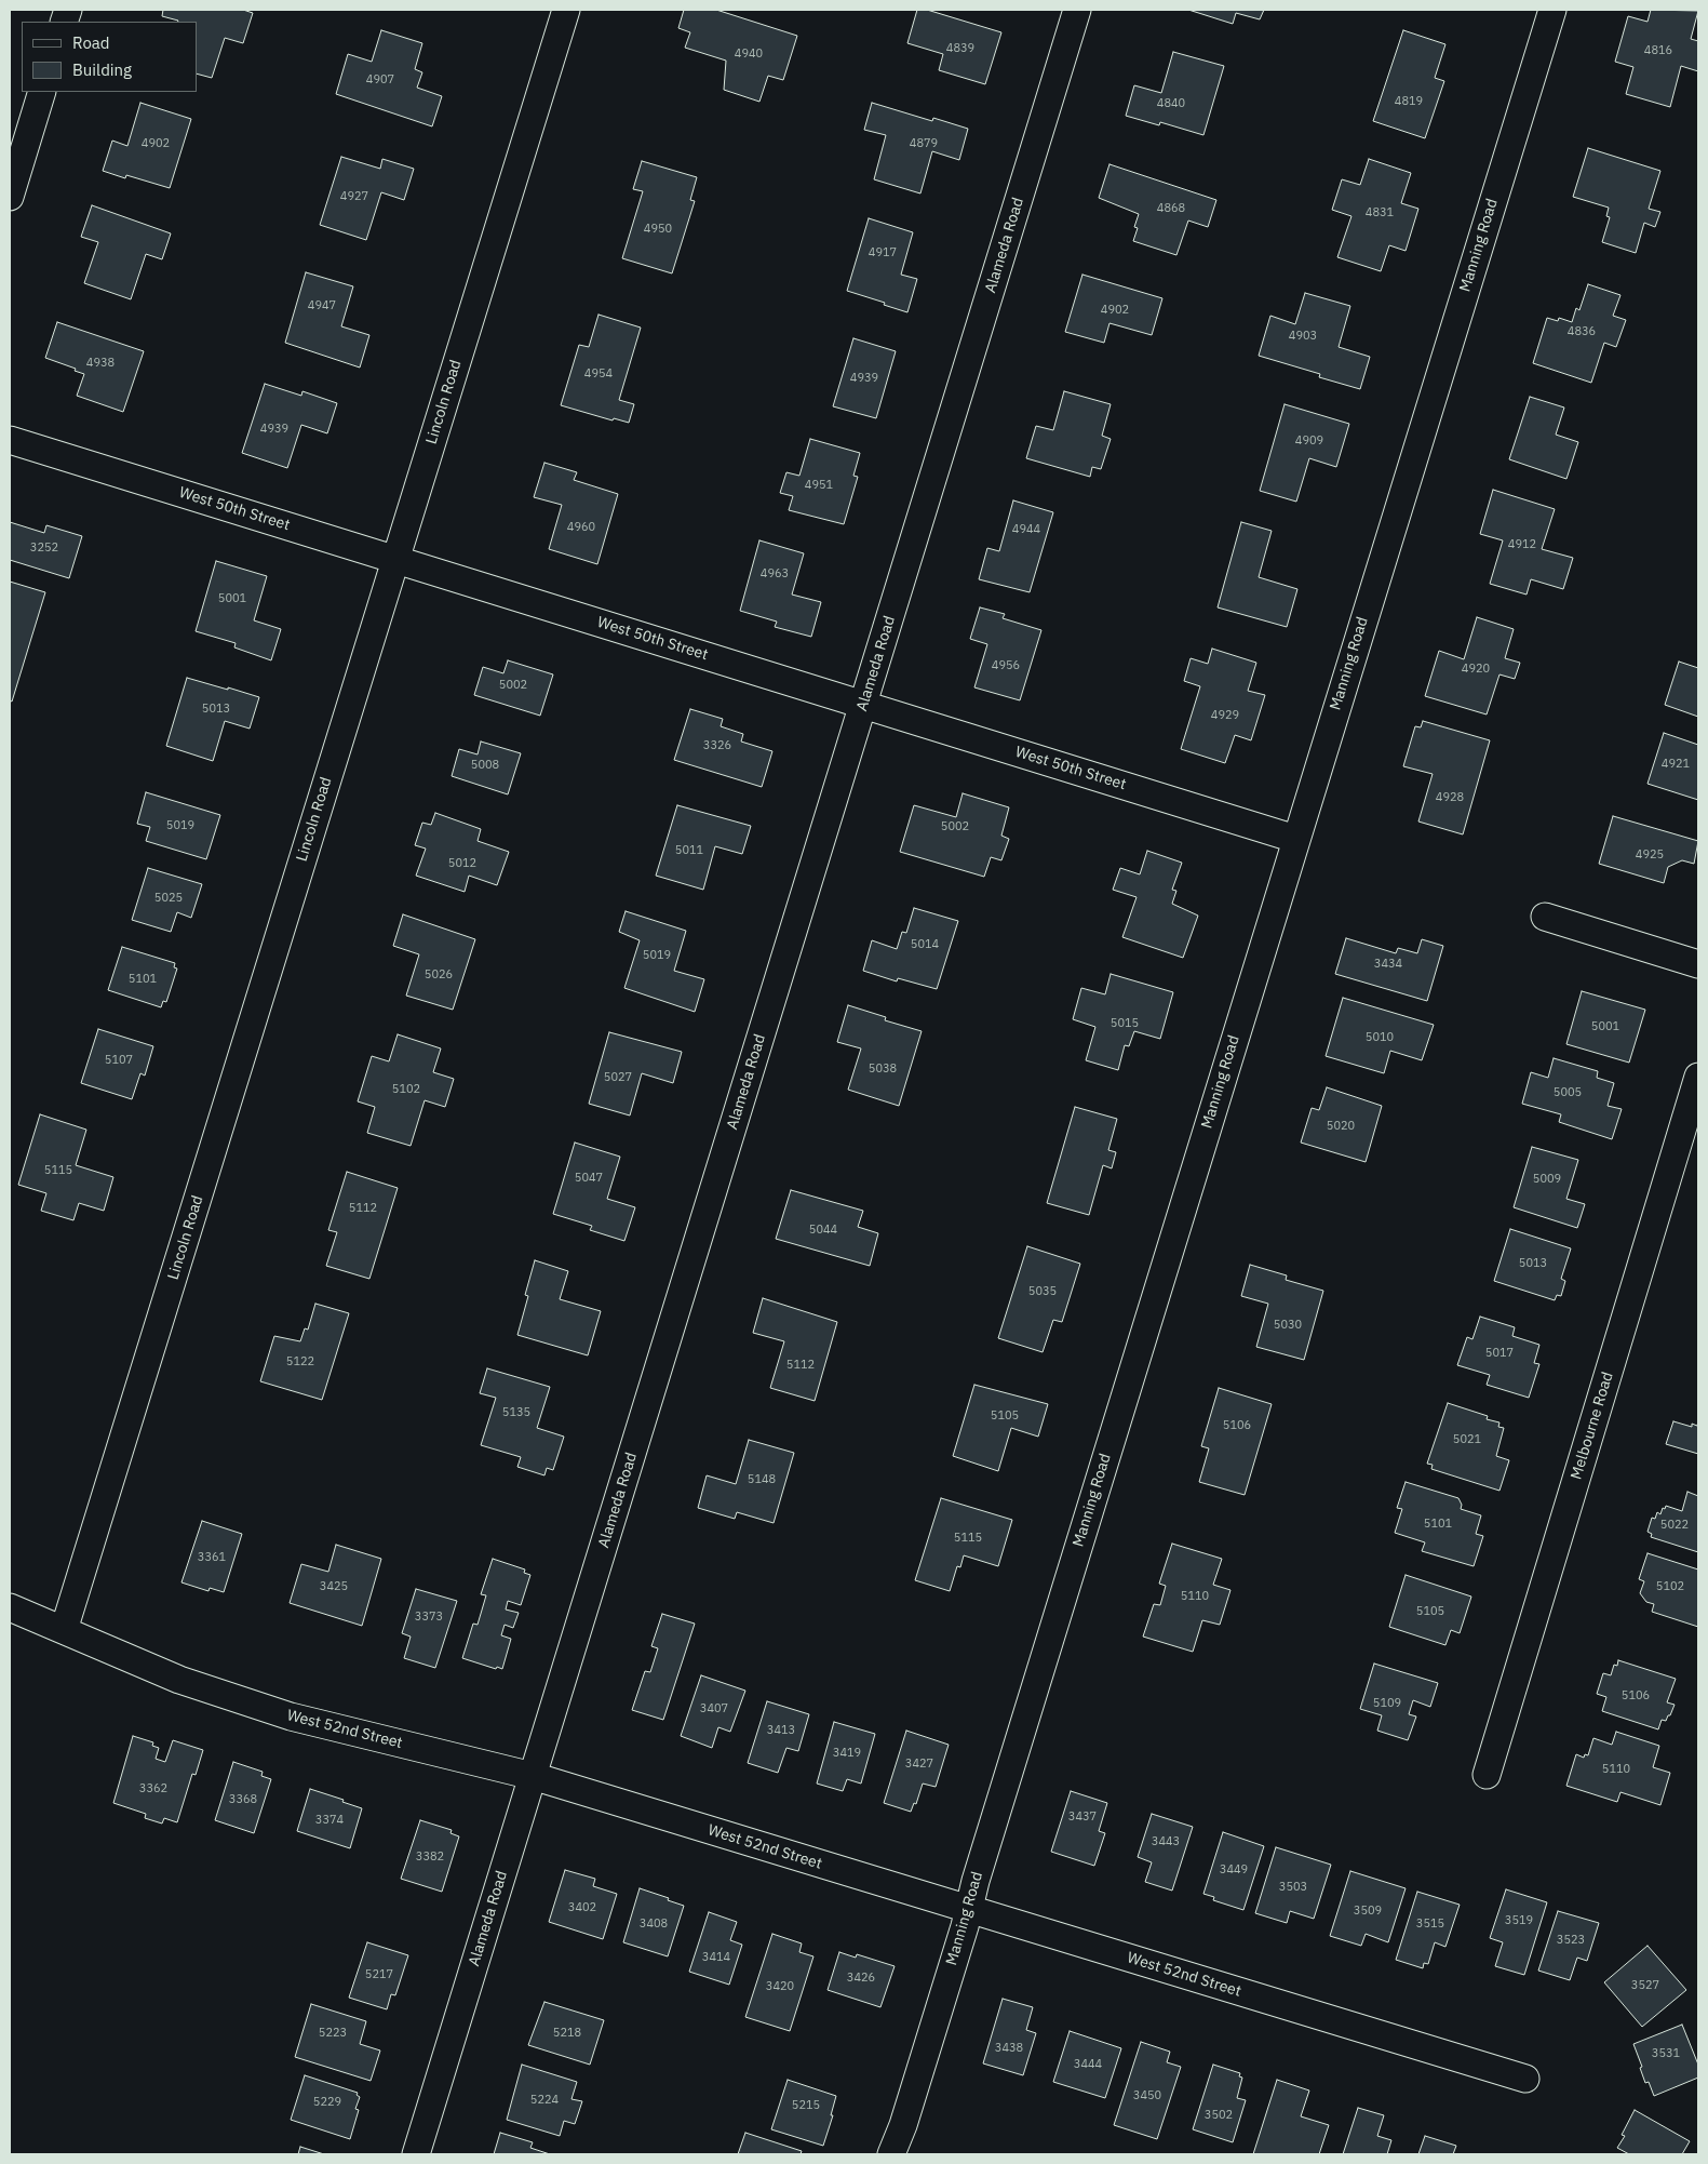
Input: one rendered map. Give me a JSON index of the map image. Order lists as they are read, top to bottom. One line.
{"streets":{"street":["Alameda Road","Manning Road","Lincoln Road","West 50th Street","Melbourne Road","West 52nd Street"]},"crossings":[["Alameda Road","West 50th Street"],["Alameda Road","West 52nd Street"],["Manning Road","West 50th Street"],["Manning Road","West 52nd Street"],["Lincoln Road","West 50th Street"],["Lincoln Road","West 52nd Street"]],"house_numbers":["4839","4816","4940","4907","4819","4840","4902","4879","4927","4868","4831","4950","4917","4947","4902","4836","4903","4938","4954","4939","4939","4909","4951","4960","4944","4912","3252","4963","5001","4956","4920","5002","5013","4929","3326","4921","5008","4928","5019","5002","5011","4925","5012","5025","5014","5019","3434","5026","5101","5015","5001","5010","5107","5038","5027","5102","5005","5020","5115","5047","5009","5112","5044","5013","5035","5030","5017","5122","5112","5135","5105","5106","5021","5148","5101","5022","5115","3361","3425","5102","5110","5105","3373","5106","5109","3407","3413","3419","3427","5110","3362","3368","3437","3374","3443","3382","3449","3503","3402","3509","3519","3408","3515","3523","3414","5217","3426","3527","3420","5223","5218","3438","3531","3444","3450","5224","5229","5215","3502"],"legend":["Road","Building"]}
